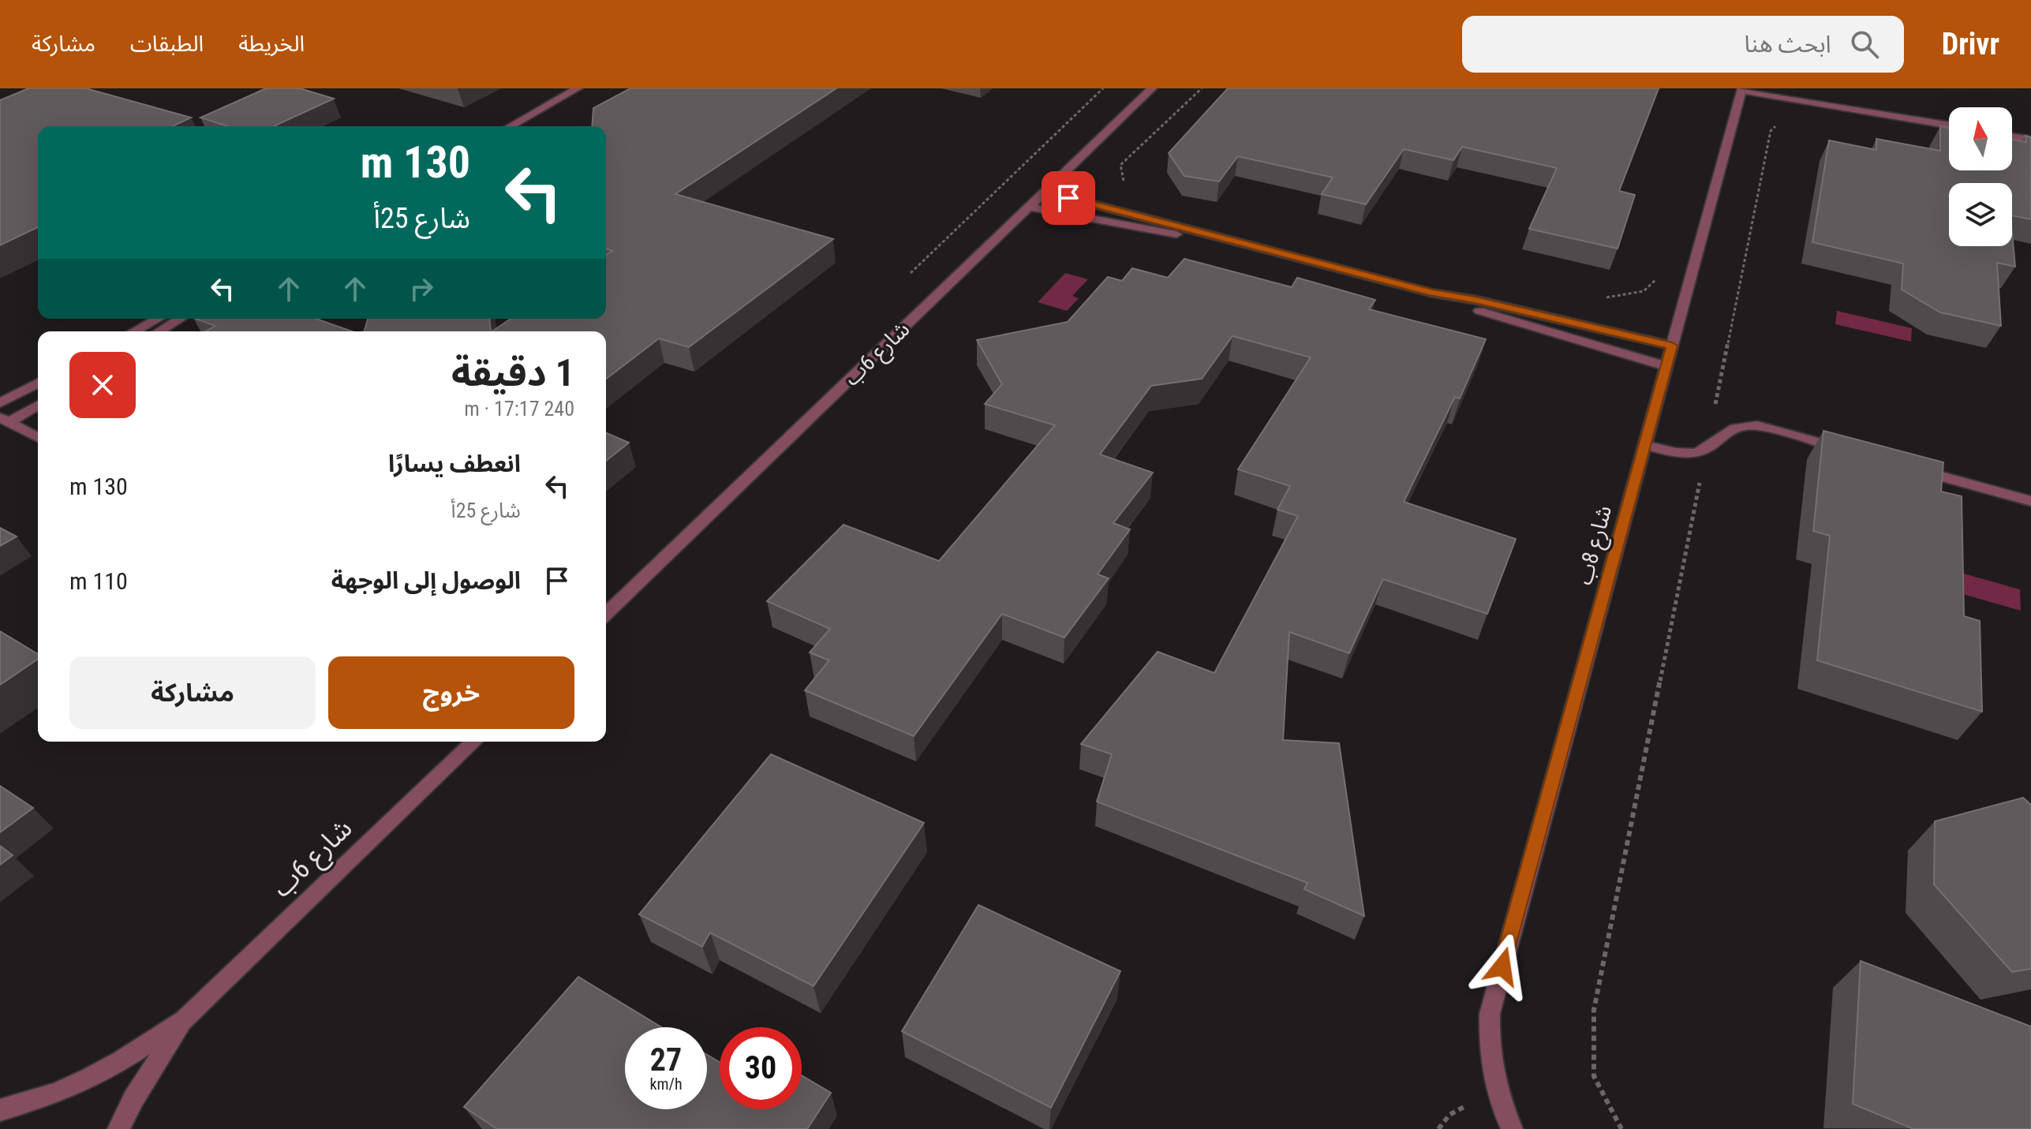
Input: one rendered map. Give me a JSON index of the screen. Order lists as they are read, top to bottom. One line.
{"streets":{"street":["شارع 6ب","شارع 8ب"]},"north":"top","page":{"header":"Drivr","search":"ابحث هنا","nav":["الخريطة","الطبقات","مشاركة"],"turn":["130 m","شارع 25أ"],"heading":["1 دقيقة","240 m · 17:17"],"list":[{"name":"انعطف يسارًا","note":"شارع 25أ","value":"130 m"},{"name":"الوصول إلى الوجهة","value":"110 m"}],"buttons":["خروج","مشاركة"],"speed":"27 km/h","limit":"30"}}
